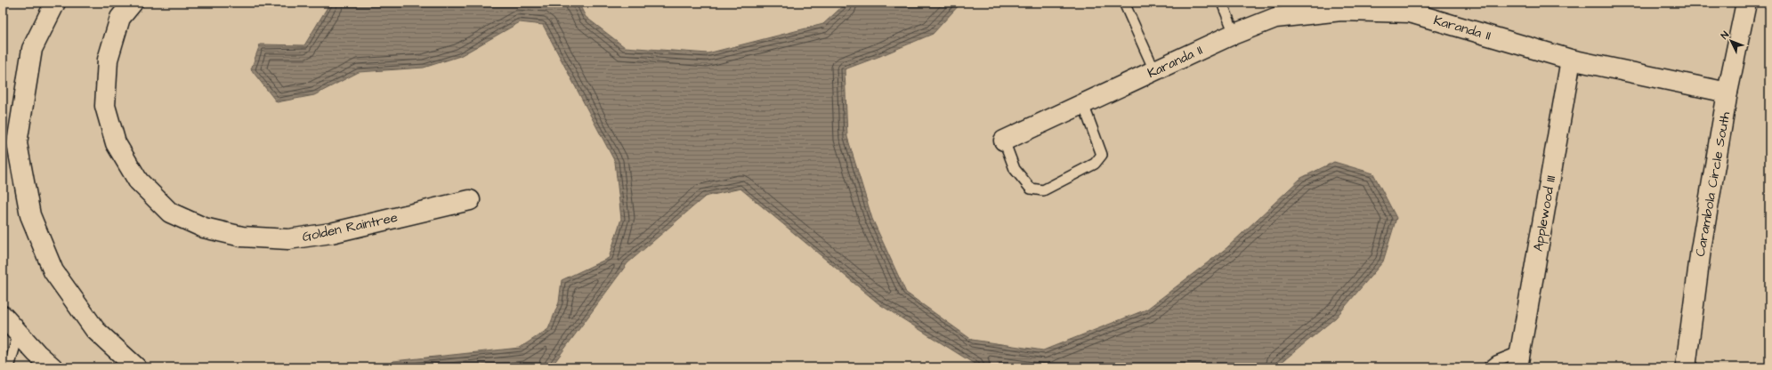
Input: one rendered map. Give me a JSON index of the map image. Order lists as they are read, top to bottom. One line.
{"streets":{"street":["Karanda II","Carambola Circle South","Applewood III","Golden Raintree"]},"crossings":[["Karanda II","Carambola Circle South"],["Karanda II","Applewood III"]],"north":"top left"}
